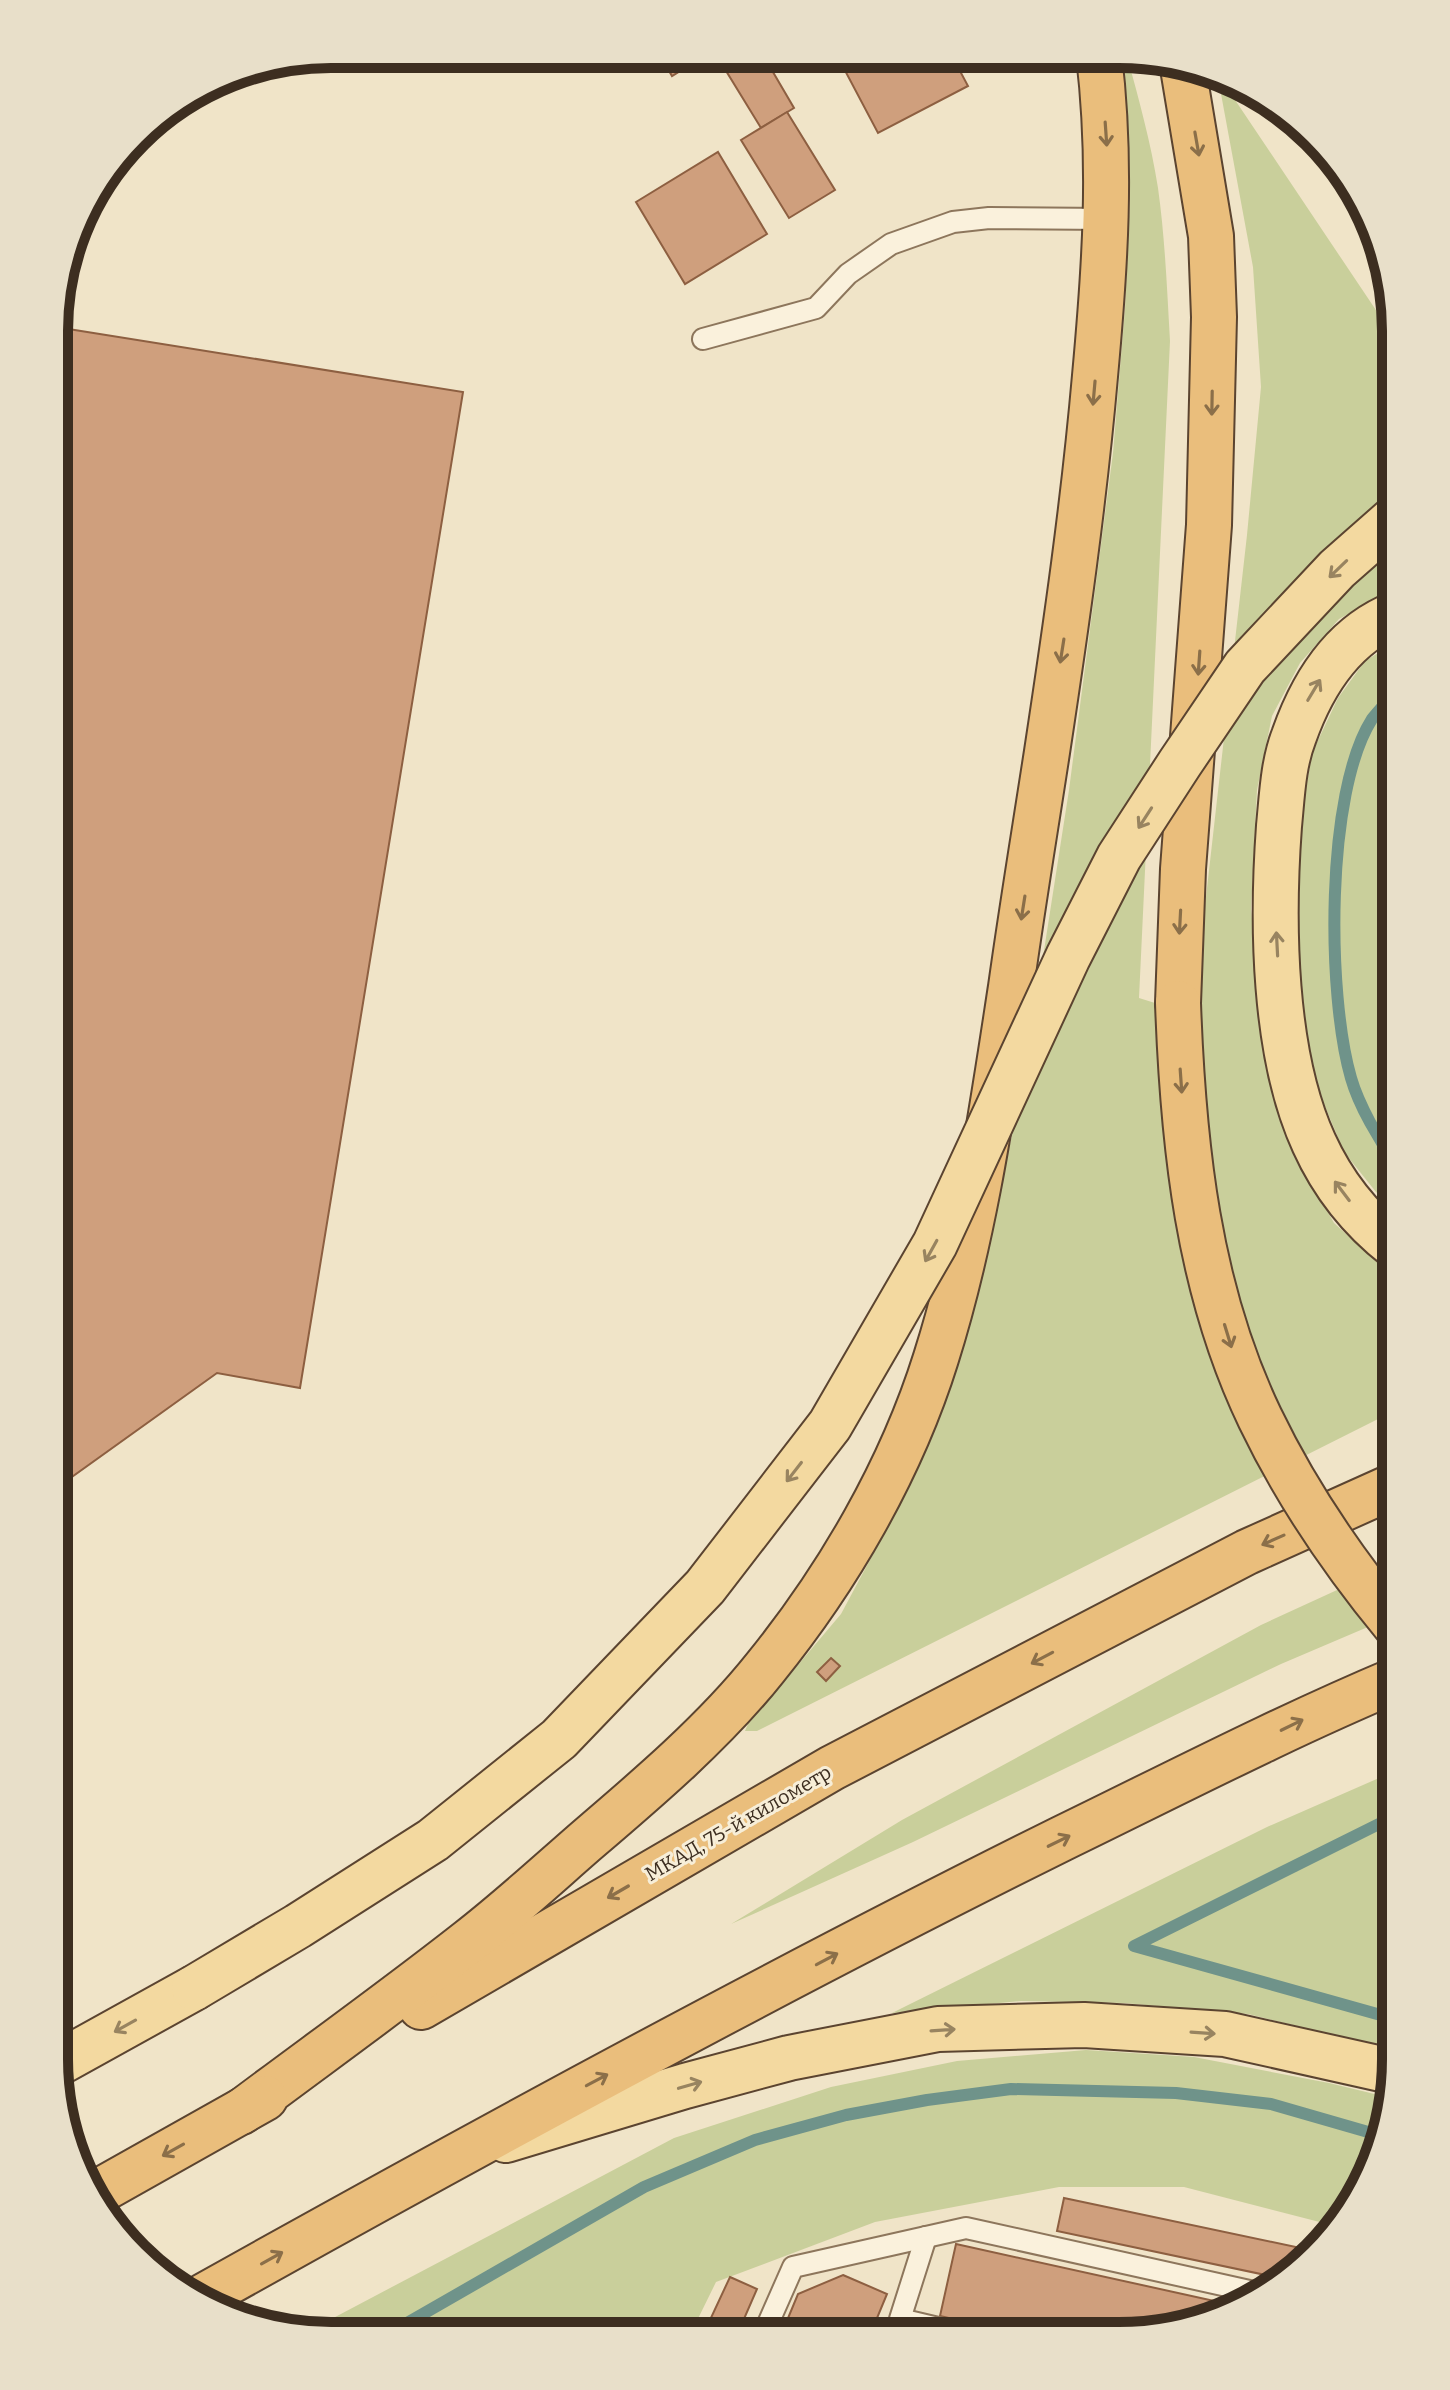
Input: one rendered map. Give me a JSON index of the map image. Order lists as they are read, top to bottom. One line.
{"streets":{"highway":["МКАД, 75-й километр"]}}
